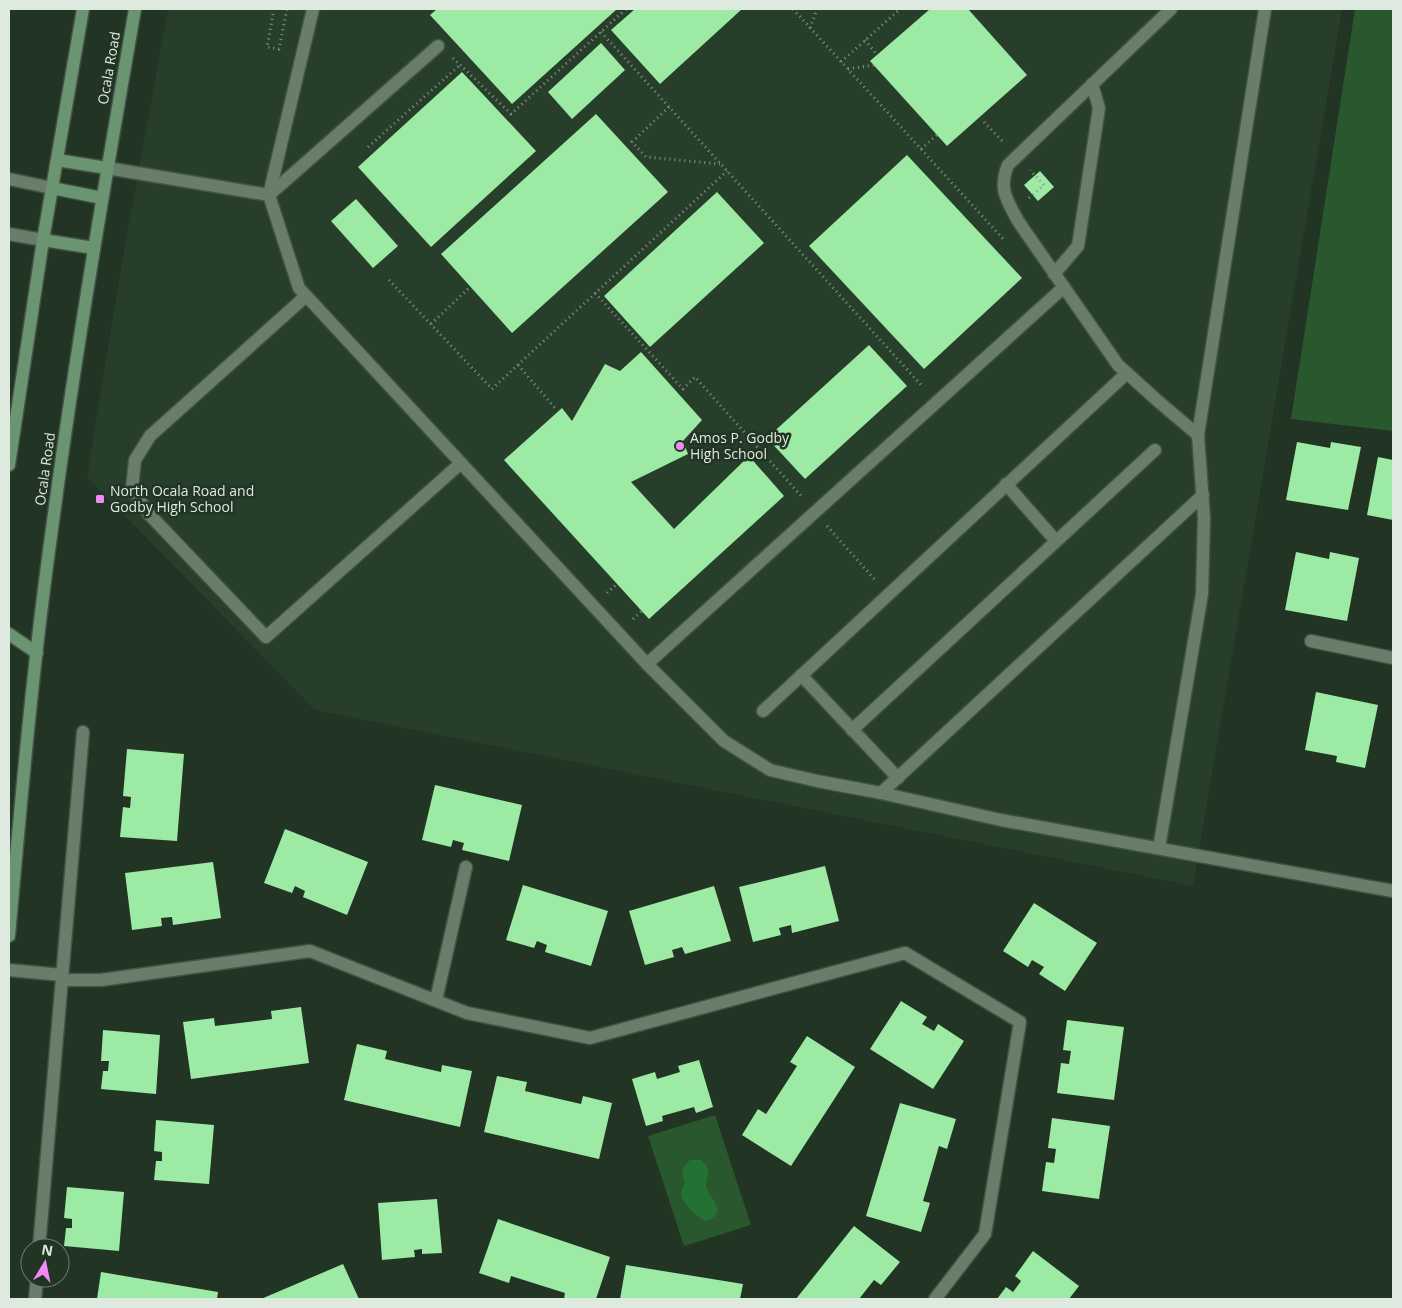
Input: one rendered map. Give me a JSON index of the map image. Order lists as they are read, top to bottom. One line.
{"streets":{"main road":["Ocala Road"]},"places":{"other":["Amos P. Godby High School"],"transit":["North Ocala Road and Godby High School"]},"north":"top"}
